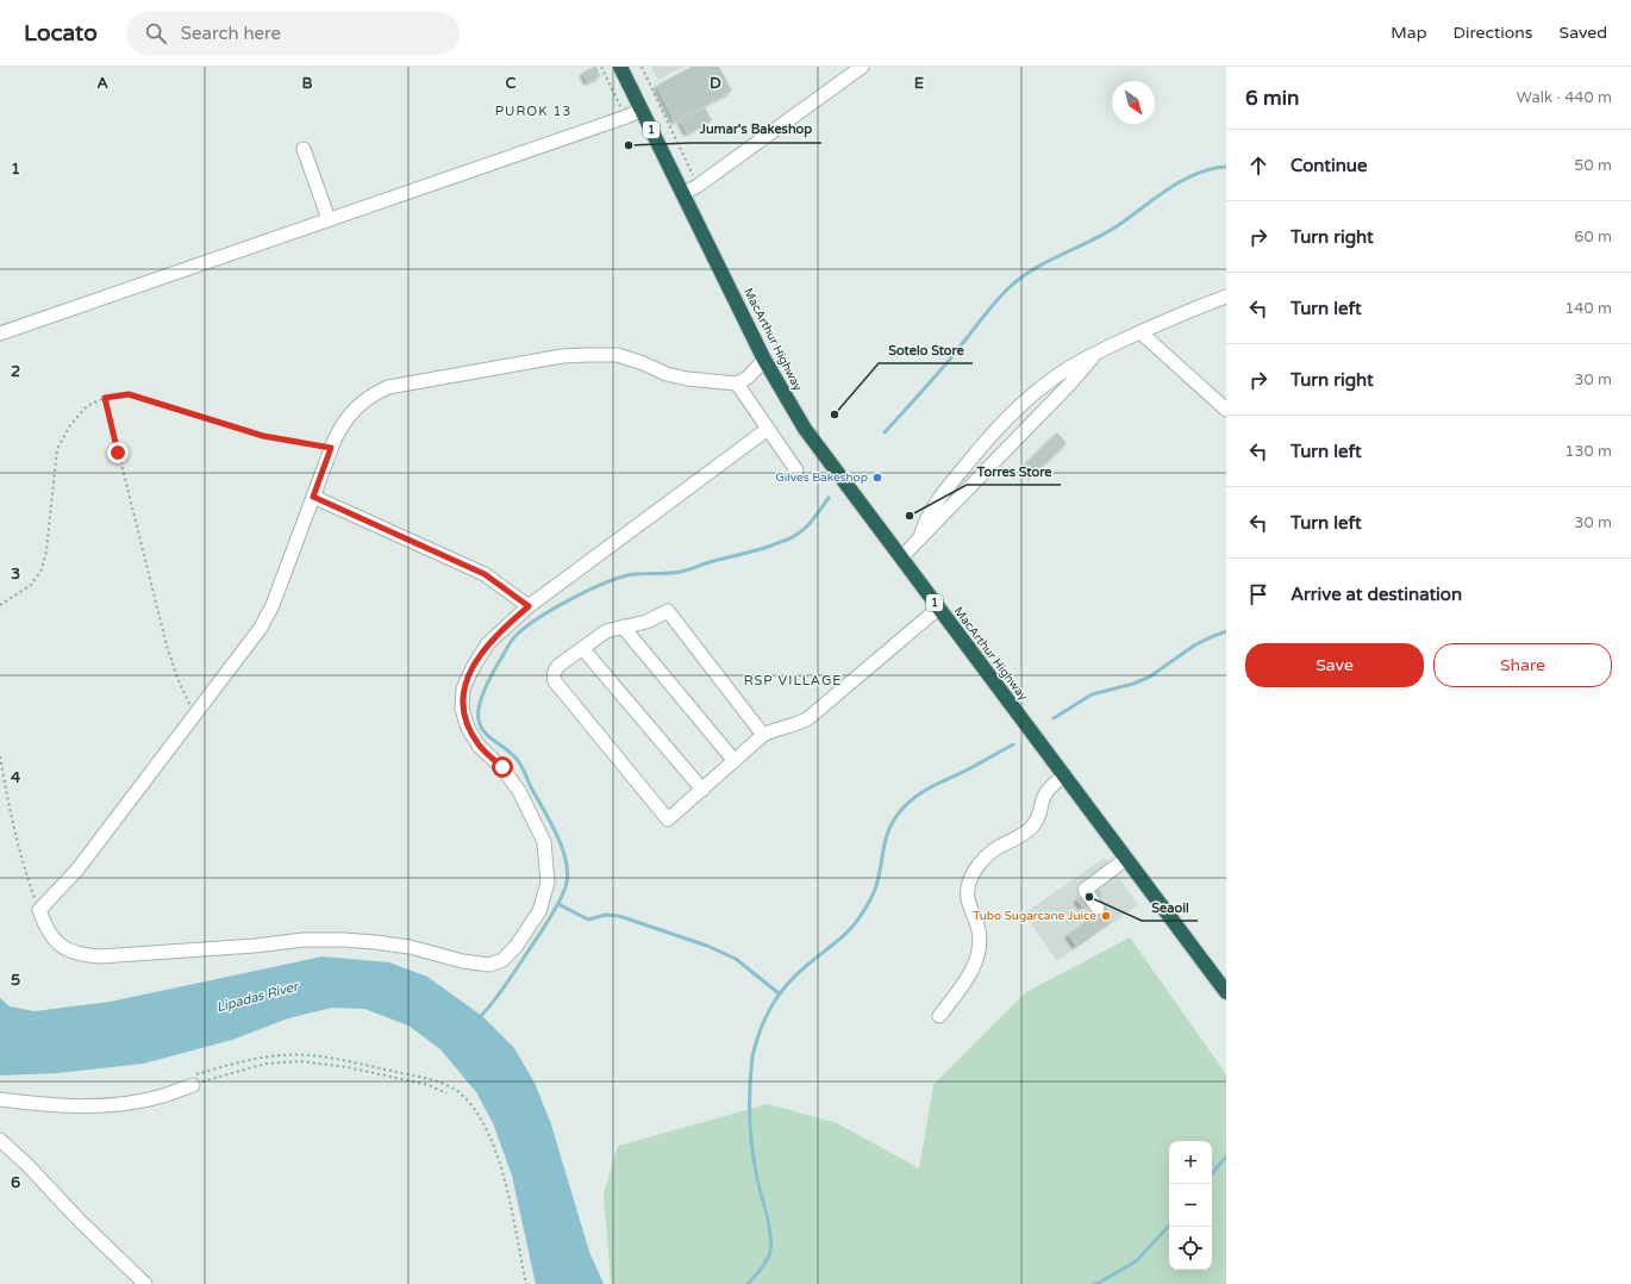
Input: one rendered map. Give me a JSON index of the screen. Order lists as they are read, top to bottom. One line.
{"streets":{"highway":["1","MacArthur Highway"]},"districts":["PUROK 13","RSP VILLAGE"],"water":["Lipadas River"],"places":["Jumar's Bakeshop","Sotelo Store","Gilves Bakeshop","Torres Store","Seaoil","Tubo Sugarcane Juice"],"north":"bottom right","page":{"header":"Locato","search":"Search here","nav":["Map","Directions","Saved"],"heading":["6 min","Walk · 440 m"],"list":[["Continue","50 m"],["Turn right","60 m"],["Turn left","140 m"],["Turn right","30 m"],["Turn left","130 m"],["Turn left","30 m"],"Arrive at destination"],"buttons":["Save","Share"],"map_buttons":["+","−"]},"grid":{"columns":["A","B","C","D","E"],"rows":["1","2","3","4","5","6"]}}
